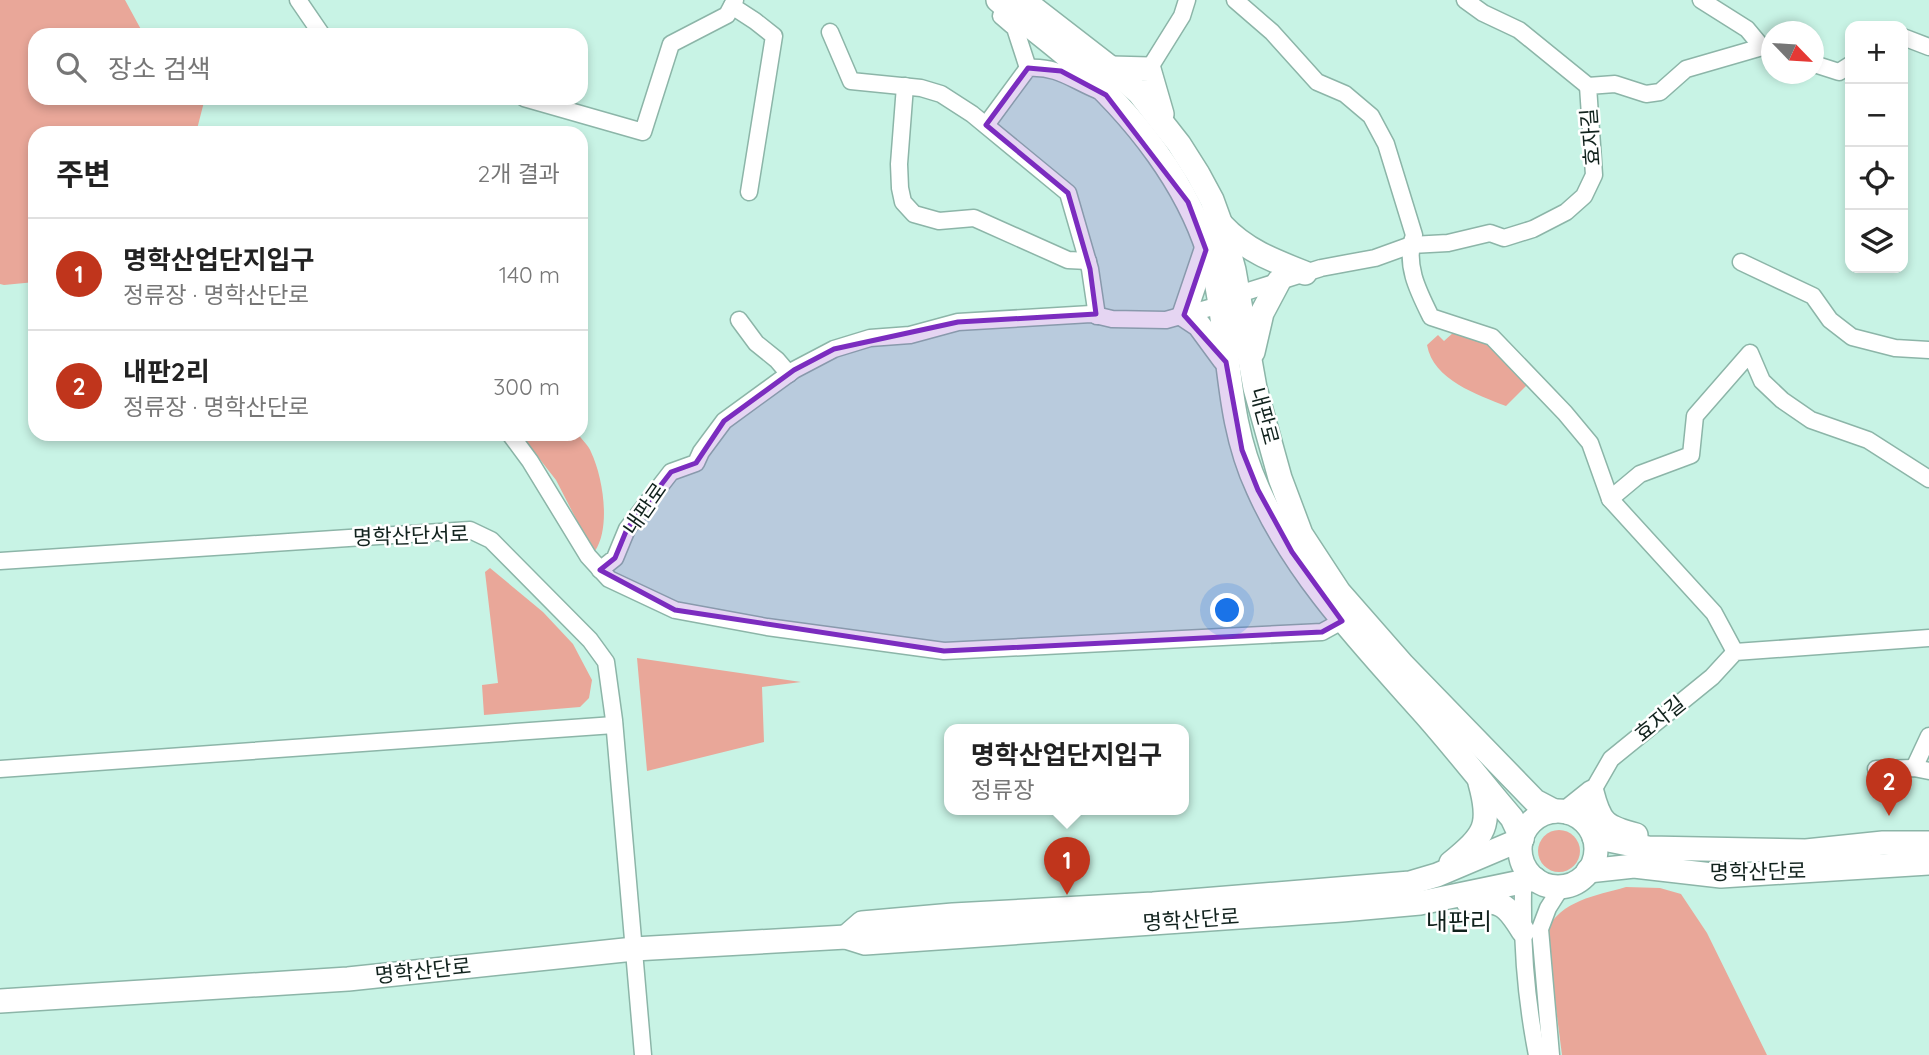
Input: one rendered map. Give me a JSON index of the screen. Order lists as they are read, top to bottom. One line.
{"streets":{"street":["효자길","내판로","명학산단서로","명학산단로"]},"crossings":[["효자길","내판로"],["내판로","명학산단로"],["명학산단서로","명학산단로"]],"districts":["내판리"],"north":"bottom right","page":{"map_buttons":["+","−"],"search":"장소 검색","heading":["주변","2개 결과"],"list":[{"mark":"1","name":"명학산업단지입구","note":"정류장 · 명학산단로","value":"140 m"},{"mark":"2","name":"내판2리","note":"정류장 · 명학산단로","value":"300 m"}],"popup":["명학산업단지입구","정류장"],"pins":["2","1"]}}
